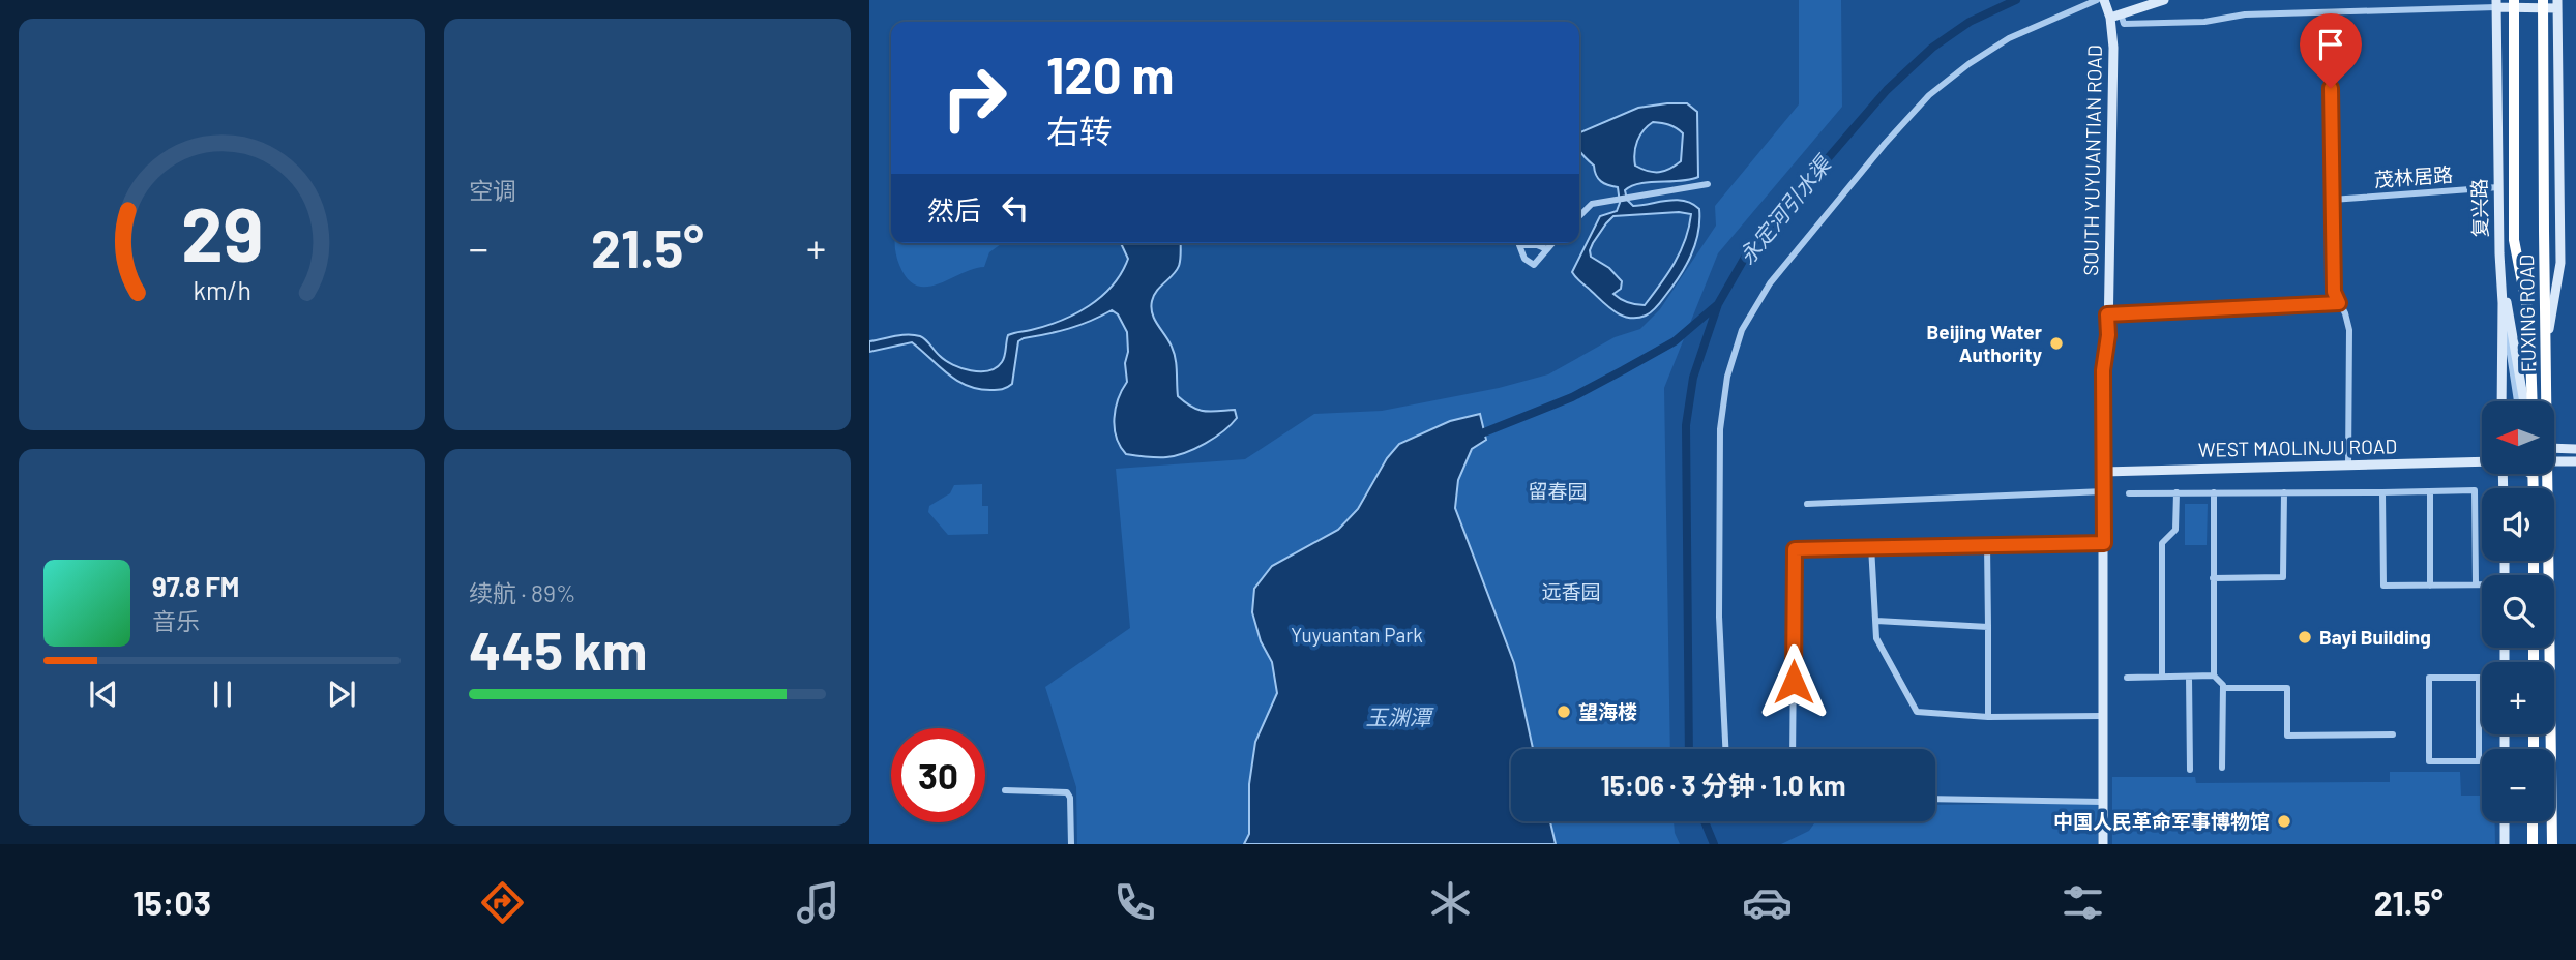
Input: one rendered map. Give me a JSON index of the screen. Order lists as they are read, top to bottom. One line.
{"streets":{"highway":["FUXING ROAD"],"street":["SOUTH YUYUANTIAN ROAD","茂林居路","复兴路","WEST MAOLINJU ROAD"]},"crossings":[["SOUTH YUYUANTIAN ROAD","WEST MAOLINJU ROAD"],["茂林居路","复兴路"]],"water":["永定河引水渠","玉渊潭"],"parks":["留春园","远香园","Yuyuantan Park"],"places":["Beijing Water Authority","Bayi Building","望海楼","中国人民革命军事博物馆"],"north":"left","page":{"tile":["空调",["续航 · 89%","445 km"]],"turn":["120 m","右转"],"then":"然后","heat":["−","21.5°","+"],"map_buttons":["+","−"],"song":["97.8 FM","音乐"],"limit":"30","trip":"15:06 · 3 分钟 · 1.0 km","tabs":["15:03","21.5°"],"gauge":["29","km/h"]}}
